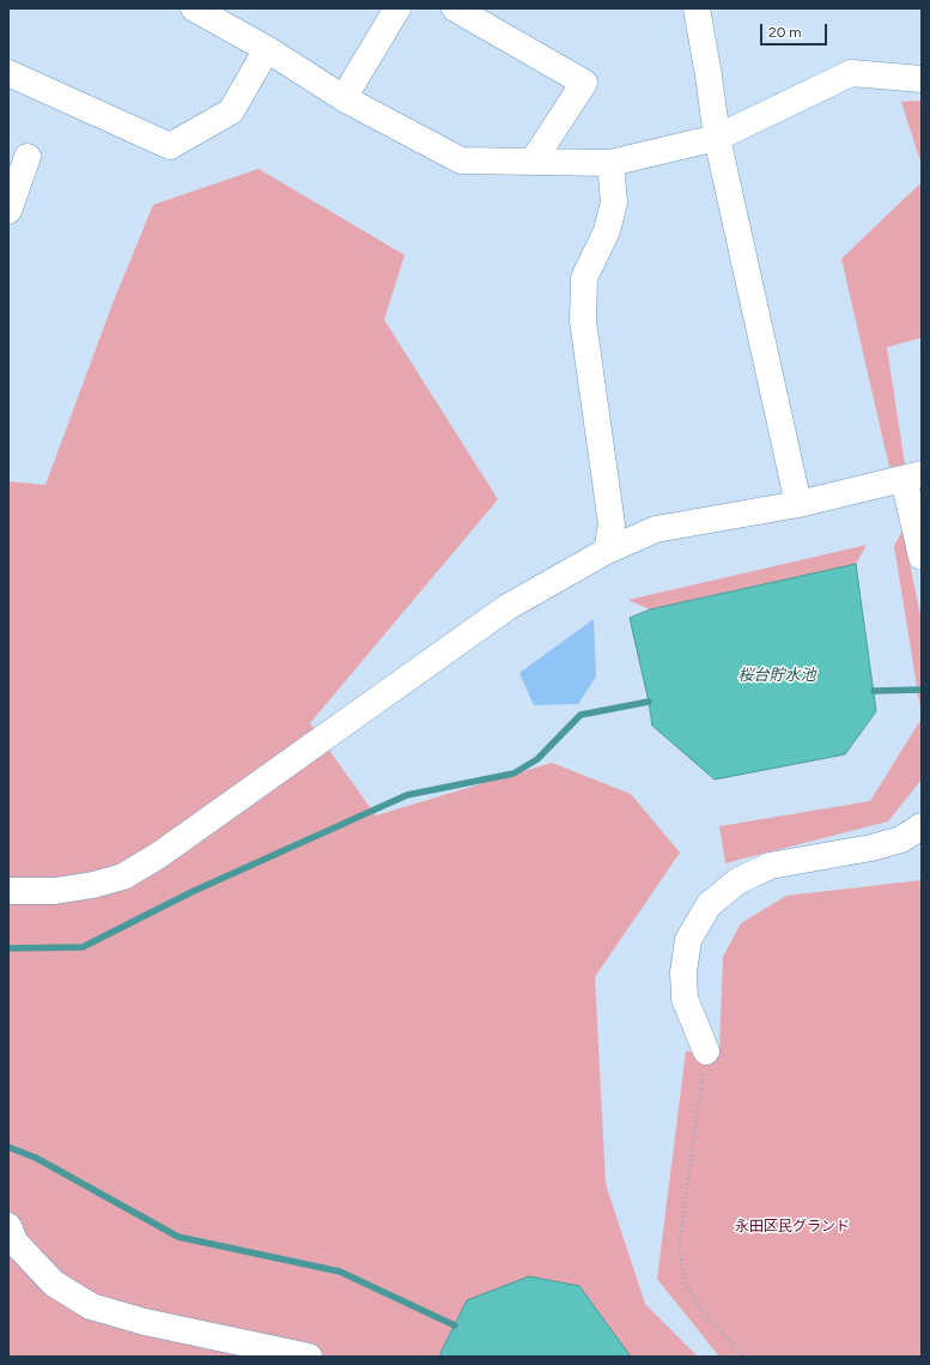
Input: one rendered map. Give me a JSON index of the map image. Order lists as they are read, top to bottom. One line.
{"water":["桜台貯水池"],"parks":["永田区民グランド"],"scale_bar":"20 m"}
